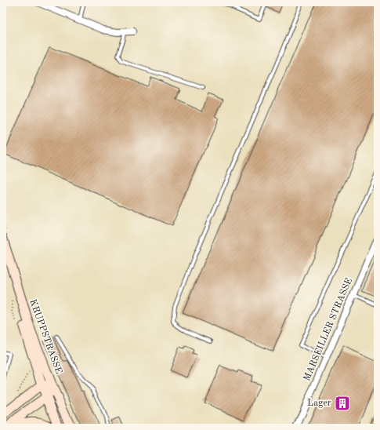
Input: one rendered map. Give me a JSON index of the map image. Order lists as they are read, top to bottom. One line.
{"streets":{"street":["MARSEILLER STRASSE","KRUPPSTRASSE"]},"places":{"building":["Lager"]}}
